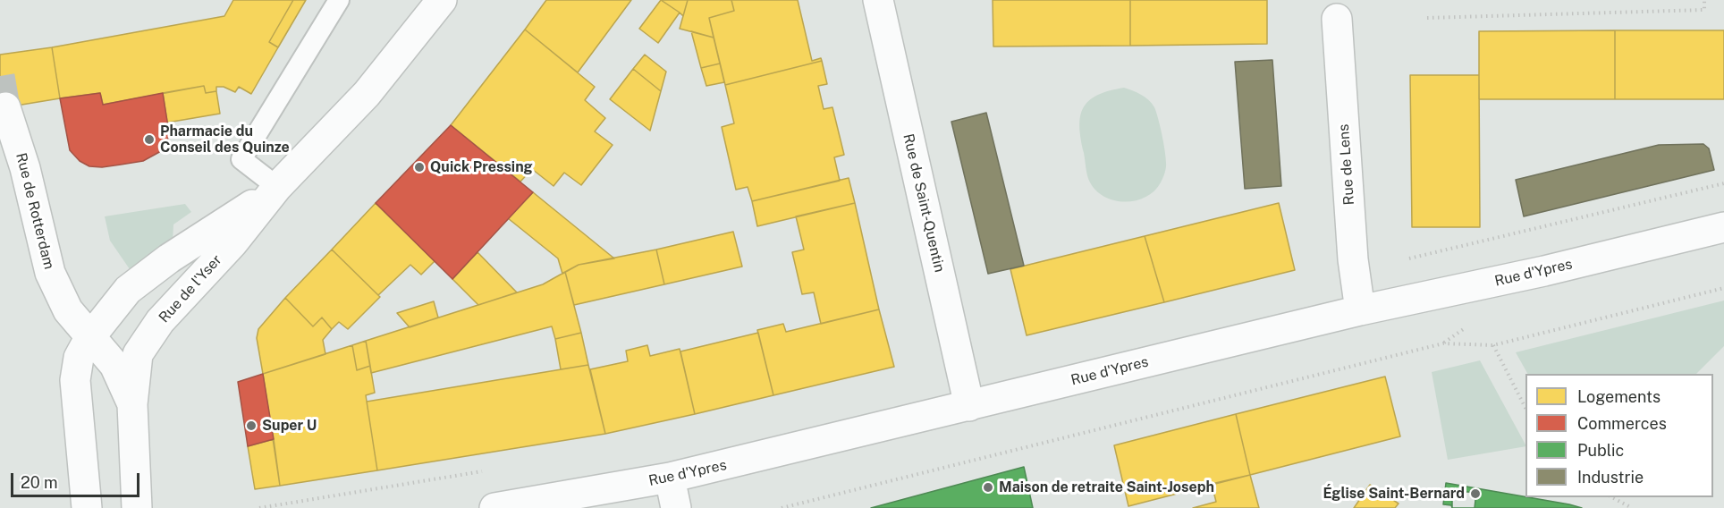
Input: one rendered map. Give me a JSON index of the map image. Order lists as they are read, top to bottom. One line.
{"streets":{"street":["Rue de Lens","Rue de Saint-Quentin","Rue de Rotterdam","Rue d'Ypres","Rue de l'Yser"]},"crossings":[["Rue de Lens","Rue d'Ypres"],["Rue de Saint-Quentin","Rue d'Ypres"],["Rue de Rotterdam","Rue de l'Yser"]],"places":["Pharmacie du Conseil des Quinze","Quick Pressing","Super U","Maison de retraite Saint-Joseph","Église Saint-Bernard"],"legend":["Logements","Commerces","Public","Industrie"],"scale_bar":"20 m"}
